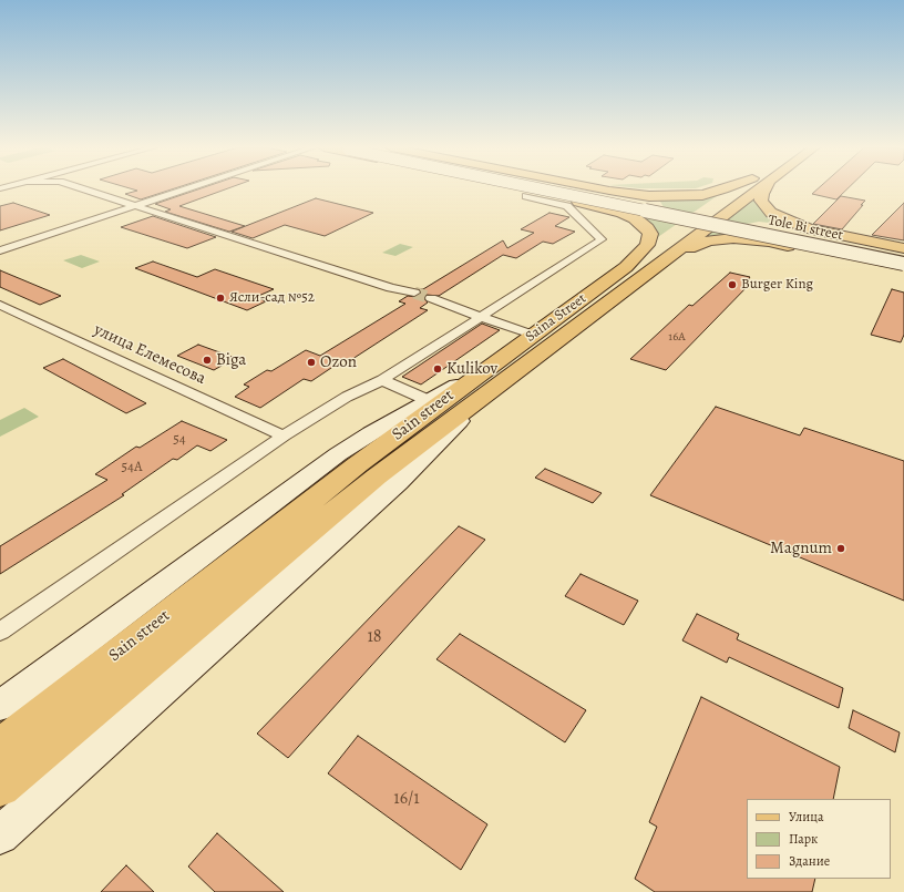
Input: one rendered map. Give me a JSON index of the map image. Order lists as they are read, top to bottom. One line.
{"streets":{"main road":["Tole Bi street","Saina Street","Sain street"],"street":["улица Елемесова"]},"crossings":[["Saina Street","Sain street"]],"places":["Burger King","Ясли-сад №52","Biga","Ozon","Kulikov","Magnum"],"house_numbers":["16А","54","54А","18","16/1"],"legend":["Улица","Парк","Здание"]}
